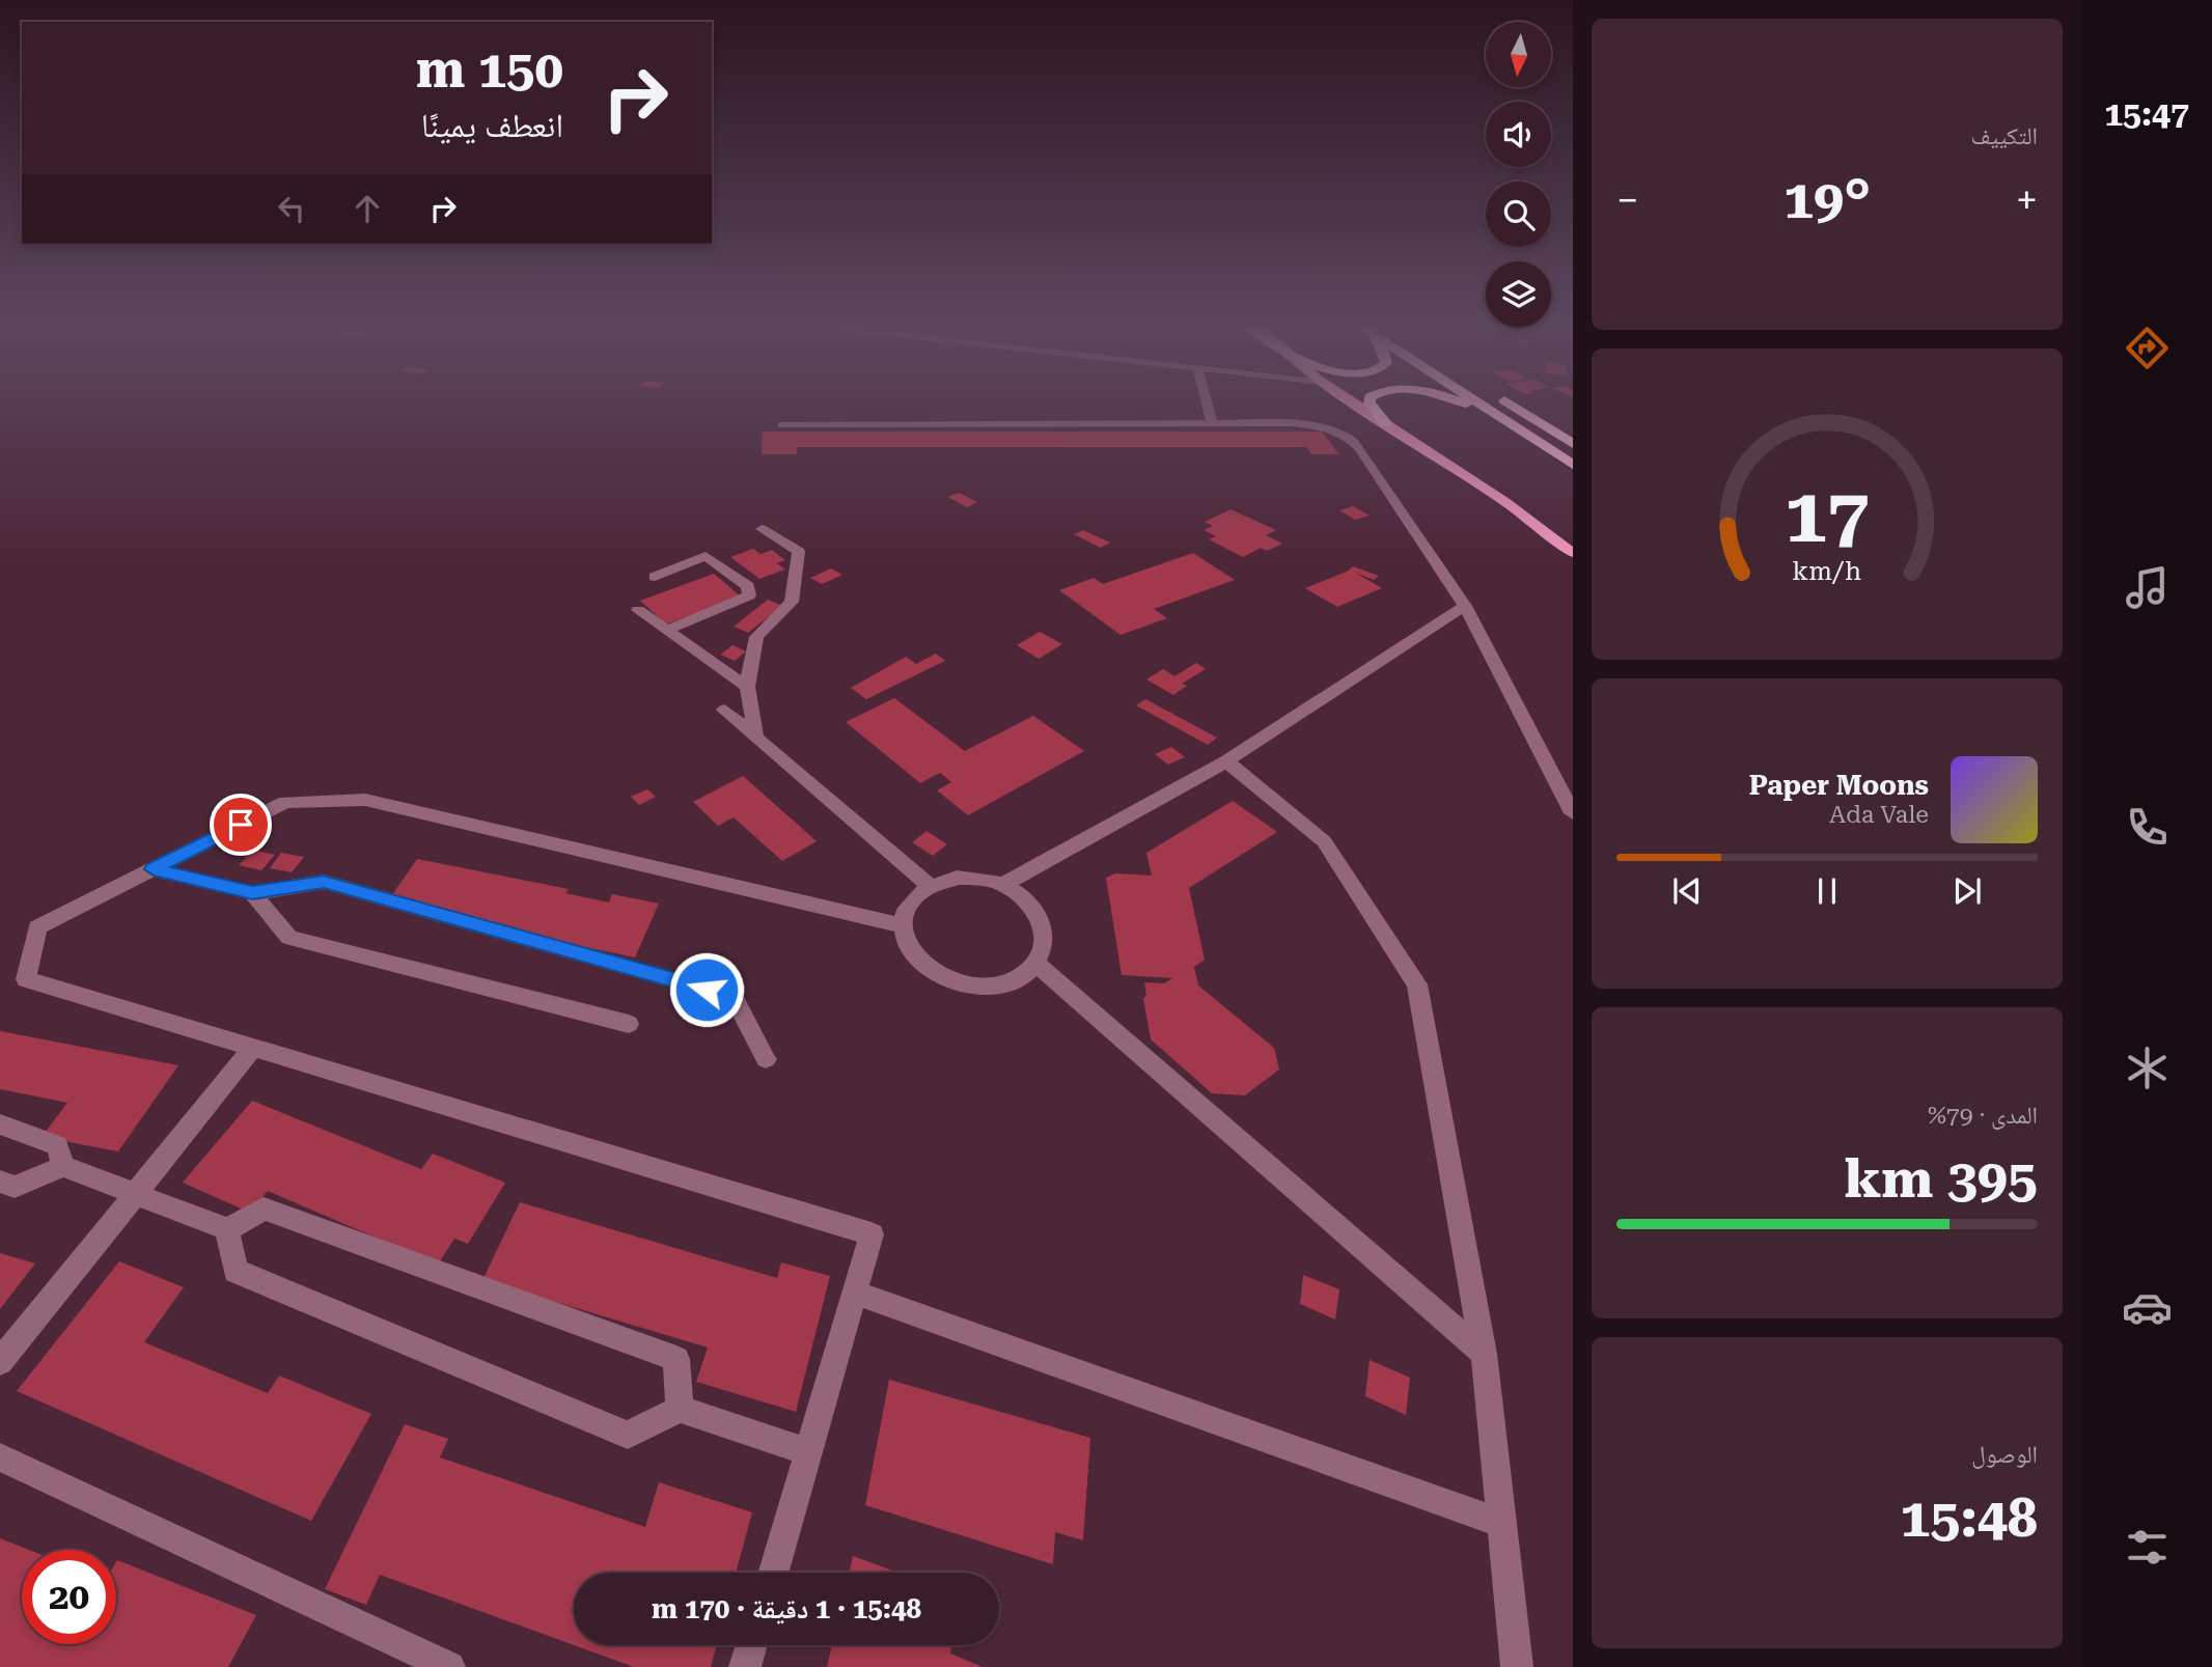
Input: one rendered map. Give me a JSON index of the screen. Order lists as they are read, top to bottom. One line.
{"north":"bottom","page":{"tabs":"15:47","tile":["التكييف",["المدى · 79%","395 km"],["الوصول","15:48"]],"turn":["150 m","انعطف يمينًا"],"heat":["−","19°","+"],"song":["Paper Moons","Ada Vale"],"limit":"20","trip":"15:48 · 1 دقيقة · 170 m","gauge":["17","km/h"]}}
